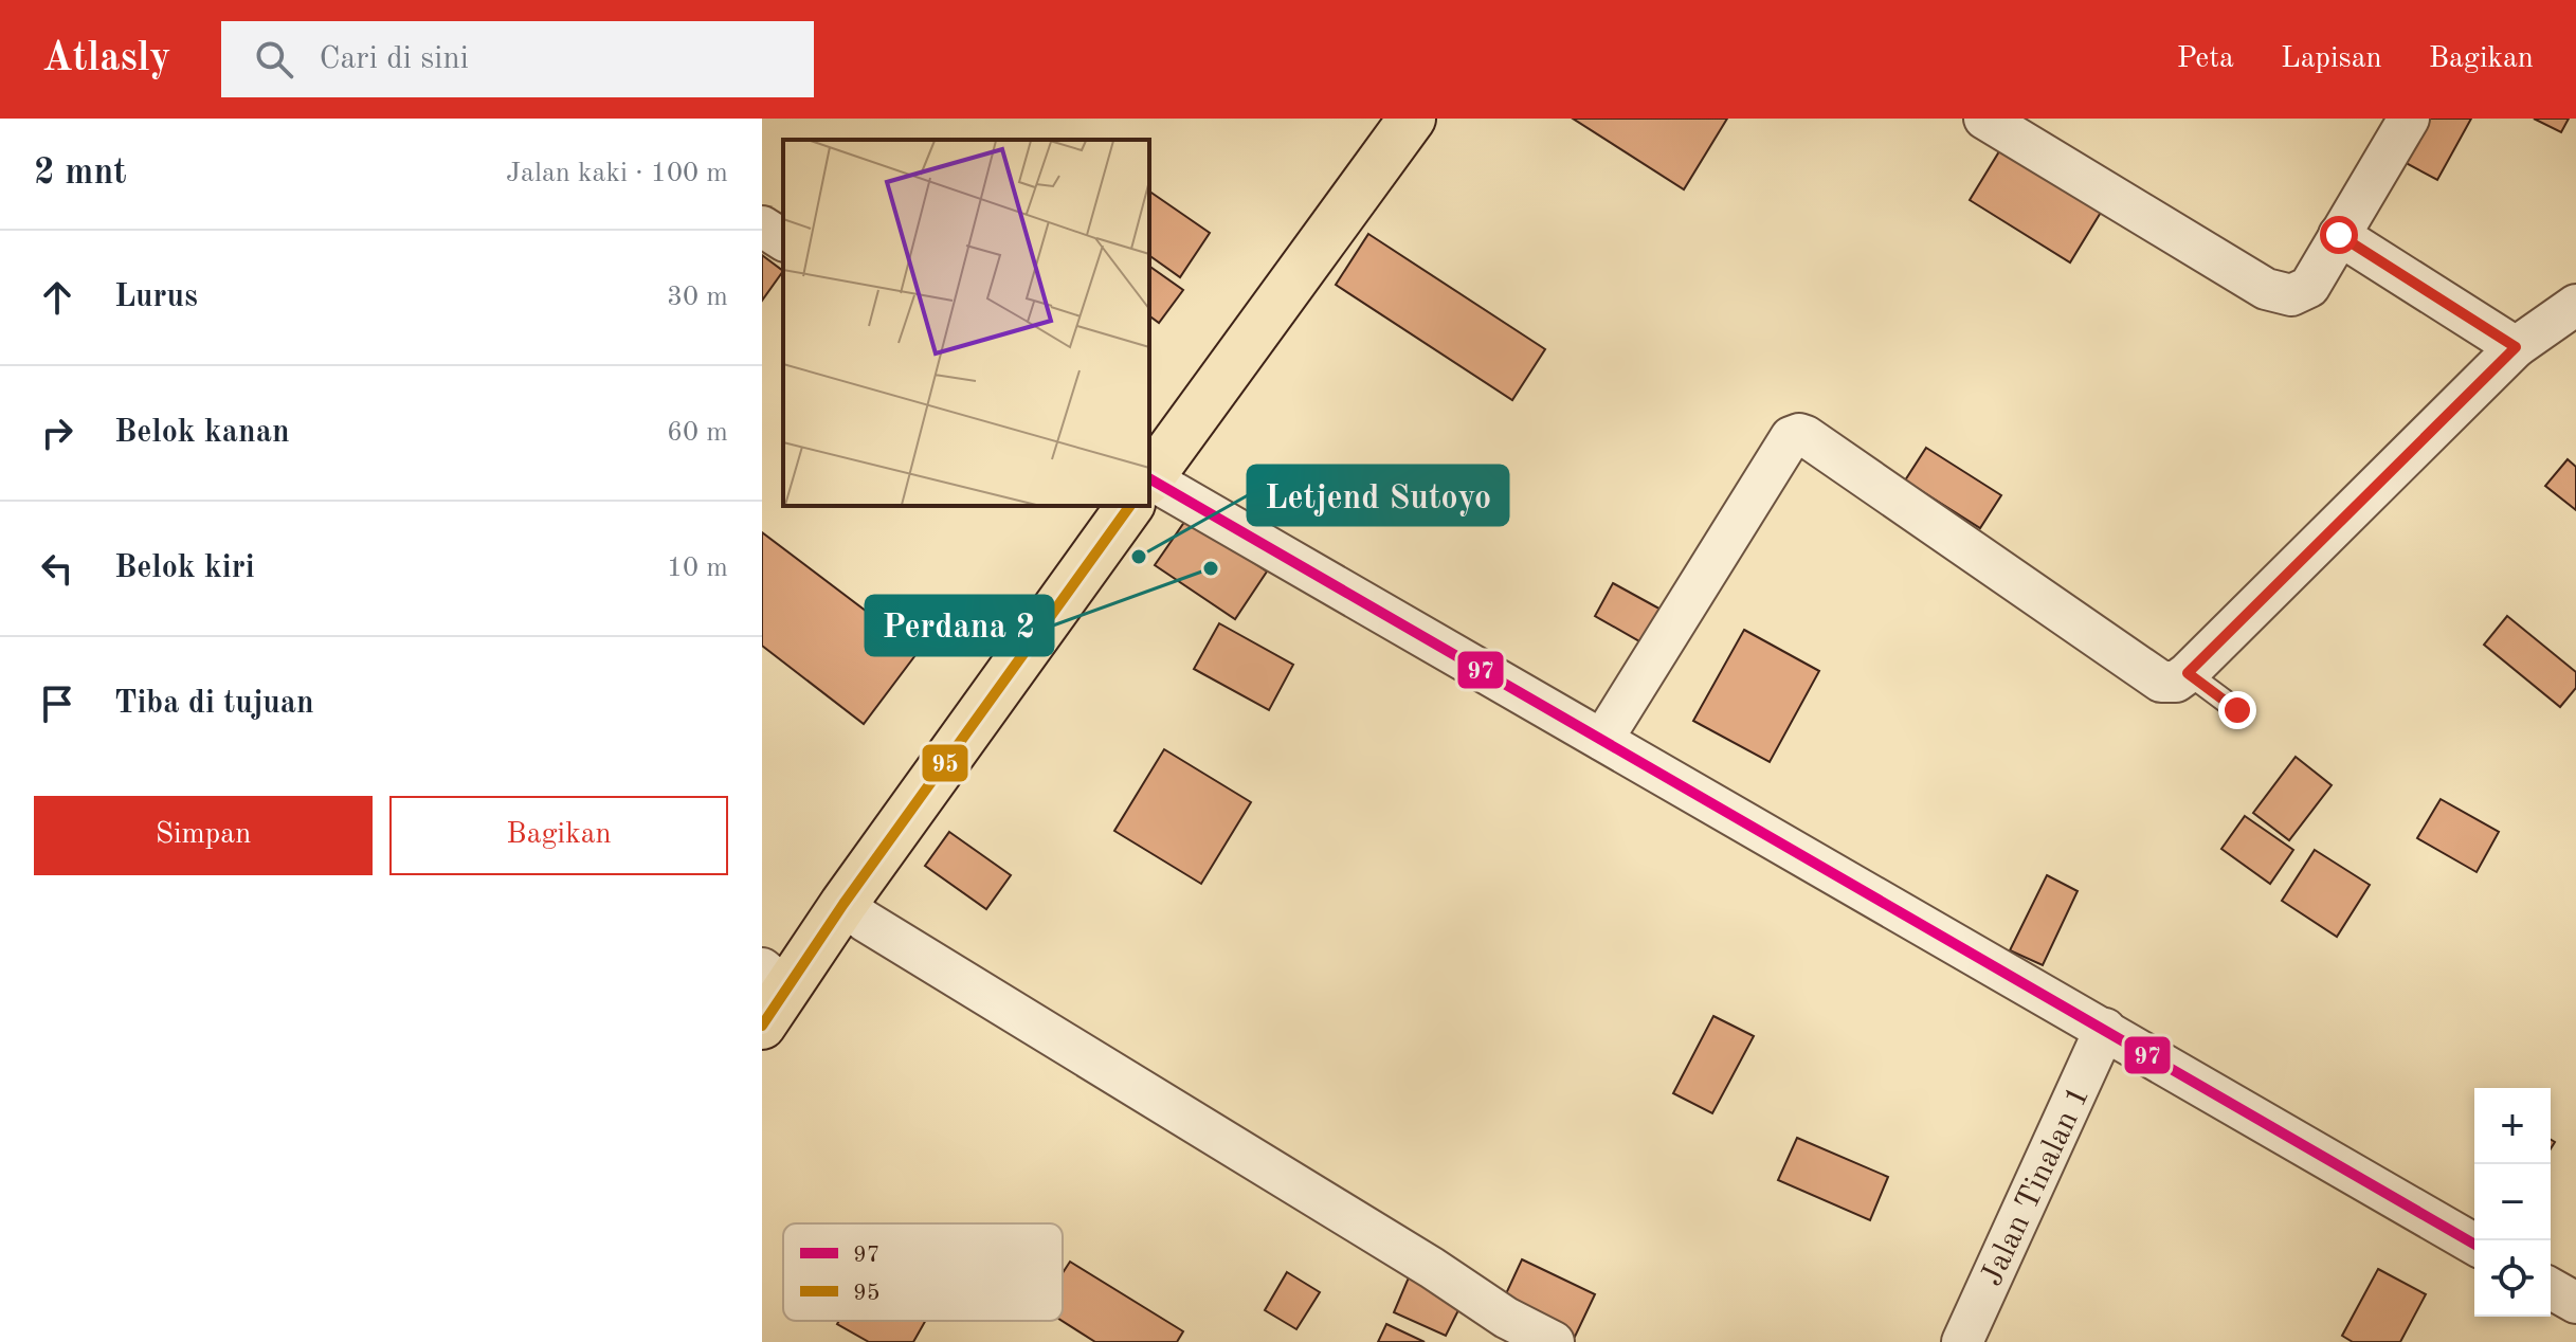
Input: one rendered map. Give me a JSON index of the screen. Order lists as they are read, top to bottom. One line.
{"streets":{"street":["Jalan Tinalan 1"]},"places":["Letjend Sutoyo","Perdana 2"],"lines":["transit line 97","transit line 95"],"legend":["97","95"],"page":{"header":"Atlasly","search":"Cari di sini","nav":["Peta","Lapisan","Bagikan"],"heading":["2 mnt","Jalan kaki · 100 m"],"list":[["Lurus","30 m"],["Belok kanan","60 m"],["Belok kiri","10 m"],"Tiba di tujuan"],"buttons":["Simpan","Bagikan"],"map_buttons":["+","−"]}}
